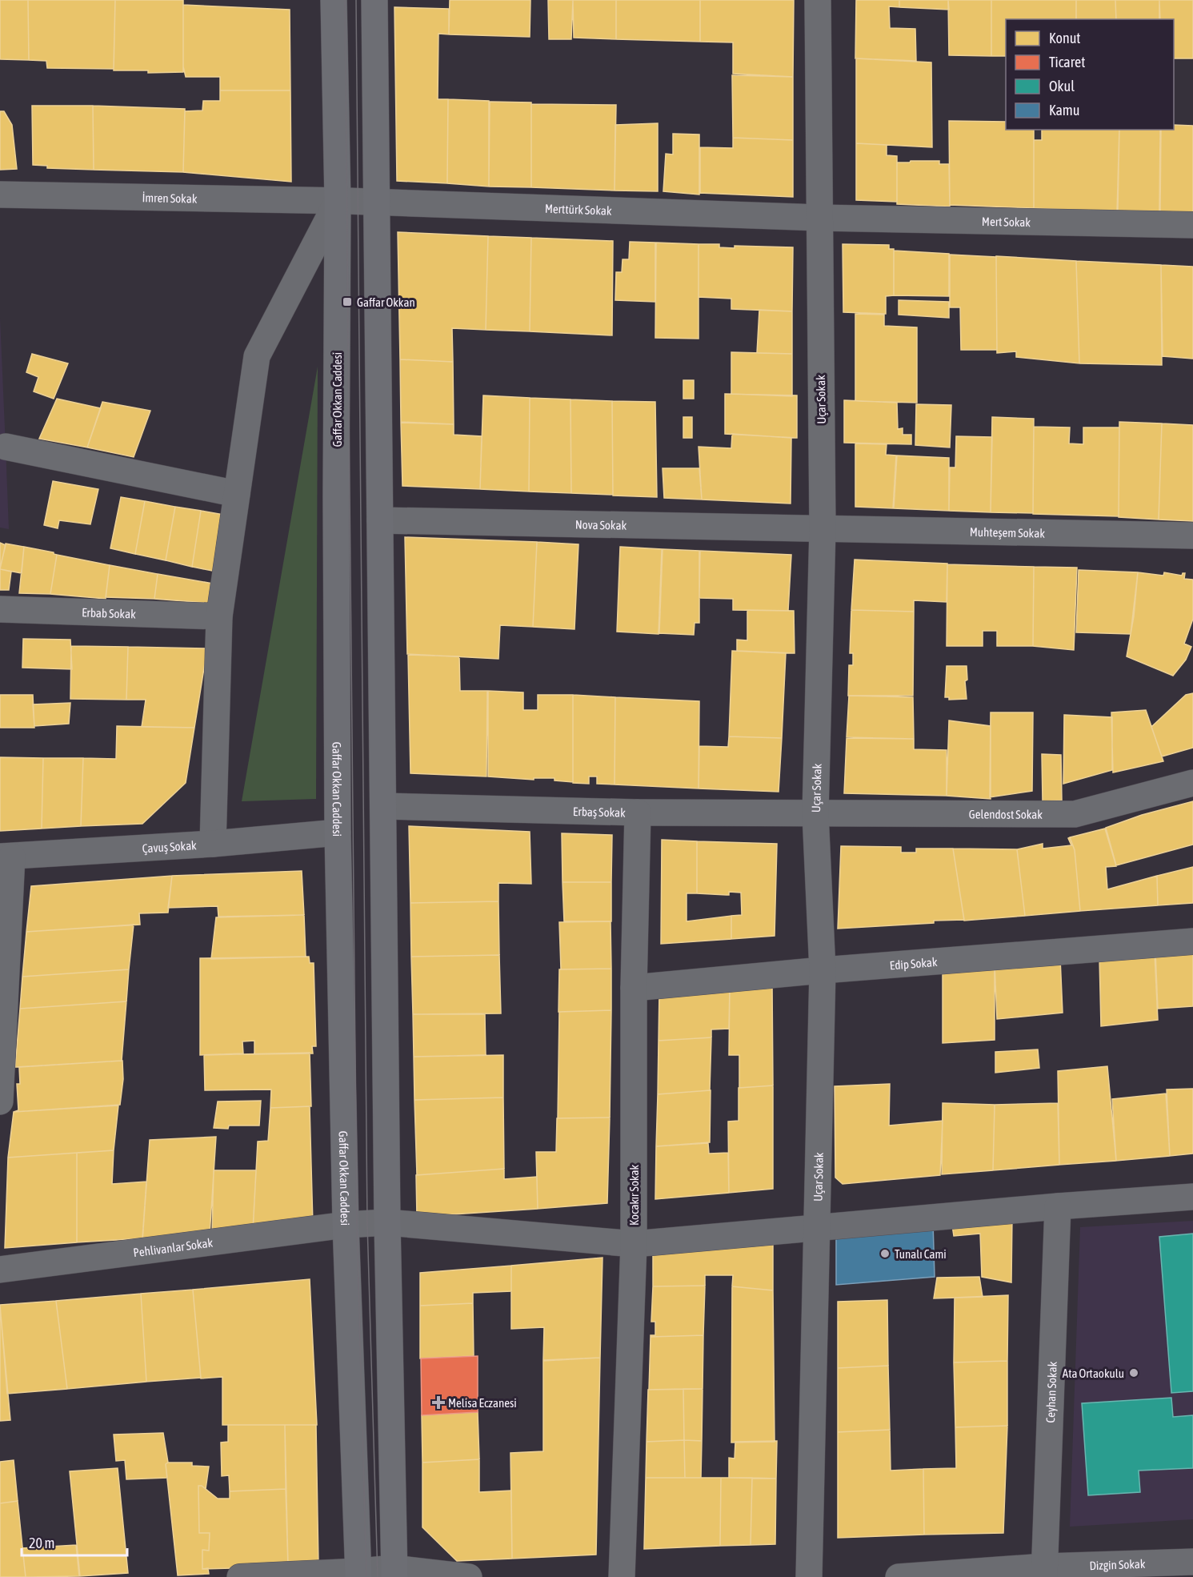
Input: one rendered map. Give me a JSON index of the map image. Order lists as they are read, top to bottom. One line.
{"streets":{"main road":["Gaffar Okkan Caddesi"],"street":["İmren Sokak","Merttürk Sokak","Mert Sokak","Uçar Sokak","Nova Sokak","Muhteşem Sokak","Erbab Sokak","Erbaş Sokak","Gelendost Sokak","Çavuş Sokak","Edip Sokak","Kocakır Sokak","Pehlivanlar Sokak","Ceyhan Sokak","Dizgin Sokak"]},"crossings":[["İmren Sokak","Merttürk Sokak"],["İmren Sokak","Gaffar Okkan Caddesi"],["Merttürk Sokak","Mert Sokak"],["Merttürk Sokak","Gaffar Okkan Caddesi"],["Merttürk Sokak","Uçar Sokak"],["Mert Sokak","Uçar Sokak"],["Gaffar Okkan Caddesi","Çavuş Sokak"],["Gaffar Okkan Caddesi","Pehlivanlar Sokak"],["Uçar Sokak","Nova Sokak"],["Uçar Sokak","Muhteşem Sokak"],["Uçar Sokak","Erbaş Sokak"],["Uçar Sokak","Gelendost Sokak"],["Uçar Sokak","Edip Sokak"],["Uçar Sokak","Pehlivanlar Sokak"],["Nova Sokak","Muhteşem Sokak"],["Erbaş Sokak","Gelendost Sokak"],["Erbaş Sokak","Kocakır Sokak"],["Edip Sokak","Kocakır Sokak"],["Kocakır Sokak","Pehlivanlar Sokak"],["Pehlivanlar Sokak","Ceyhan Sokak"],["Ceyhan Sokak","Dizgin Sokak"]],"places":{"transit":["Gaffar Okkan"],"other":["Tunalı Cami","Ata Ortaokulu"],"health":["Melisa Eczanesi"]},"legend":["Konut","Ticaret","Okul","Kamu"],"scale_bar":"20 m"}
